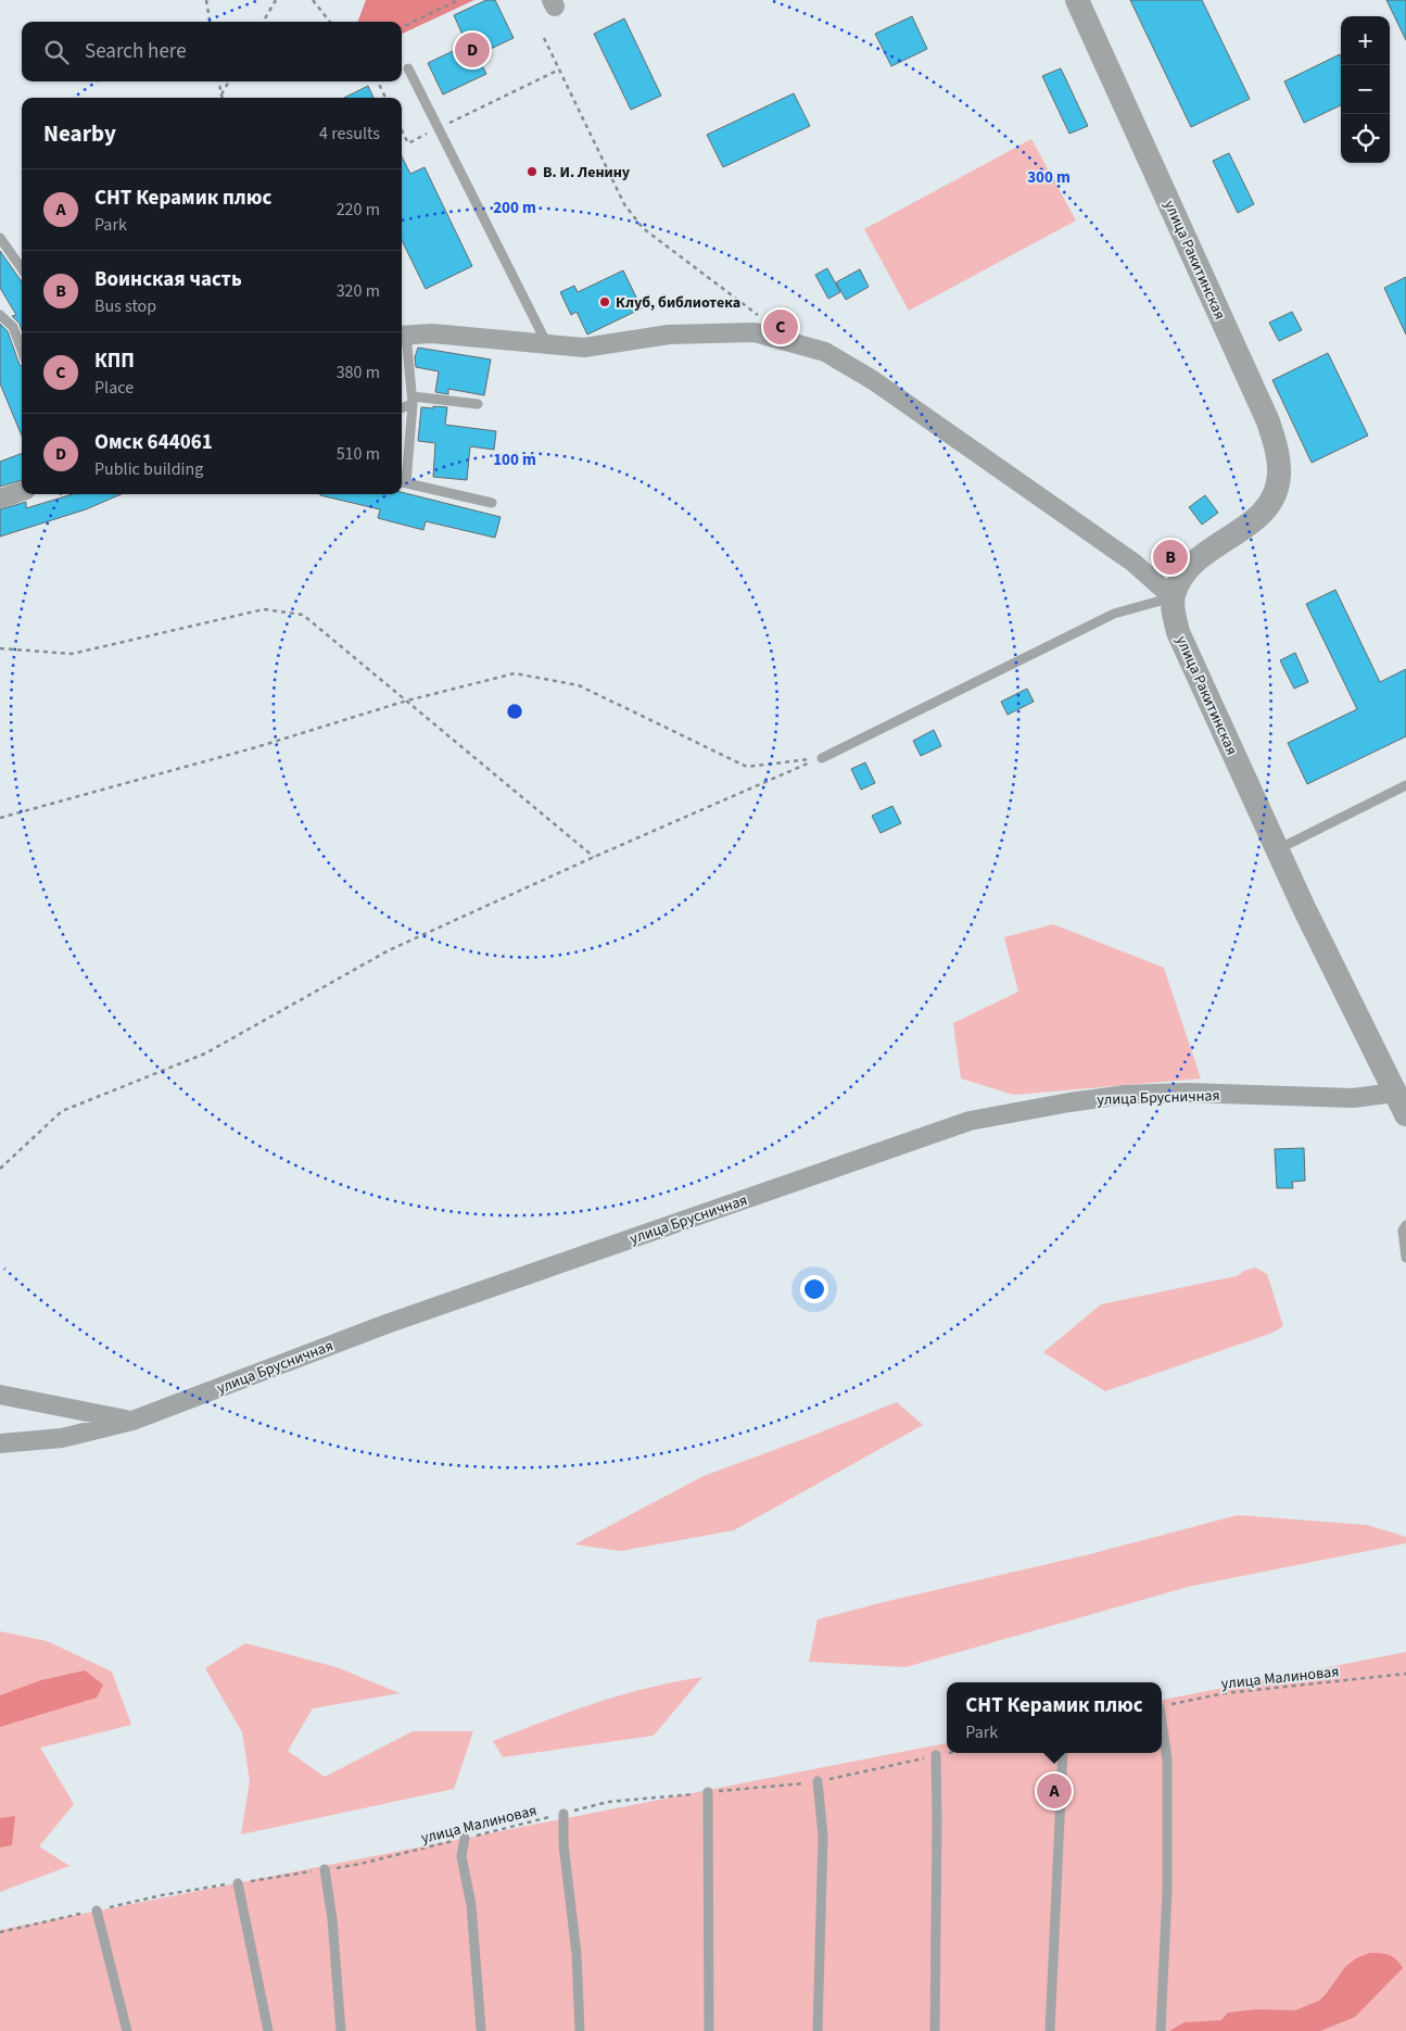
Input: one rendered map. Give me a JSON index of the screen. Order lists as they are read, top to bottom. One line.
{"streets":{"street":["улица Ракитинская","улица Брусничная"],"path":["улица Малиновая"]},"crossings":[["улица Ракитинская","улица Брусничная"]],"places":["В. И. Ленину","Клуб, библиотека"],"page":{"map_buttons":["+","−"],"search":"Search here","pins":["D","C","B","A"],"heading":["Nearby","4 results"],"list":[{"mark":"A","name":"СНТ Керамик плюс","note":"Park","value":"220 m"},{"mark":"B","name":"Воинская часть","note":"Bus stop","value":"320 m"},{"mark":"C","name":"КПП","note":"Place","value":"380 m"},{"mark":"D","name":"Омск 644061","note":"Public building","value":"510 m"}],"popup":["СНТ Керамик плюс","Park"]},"rings":["300 m","200 m","100 m"]}
